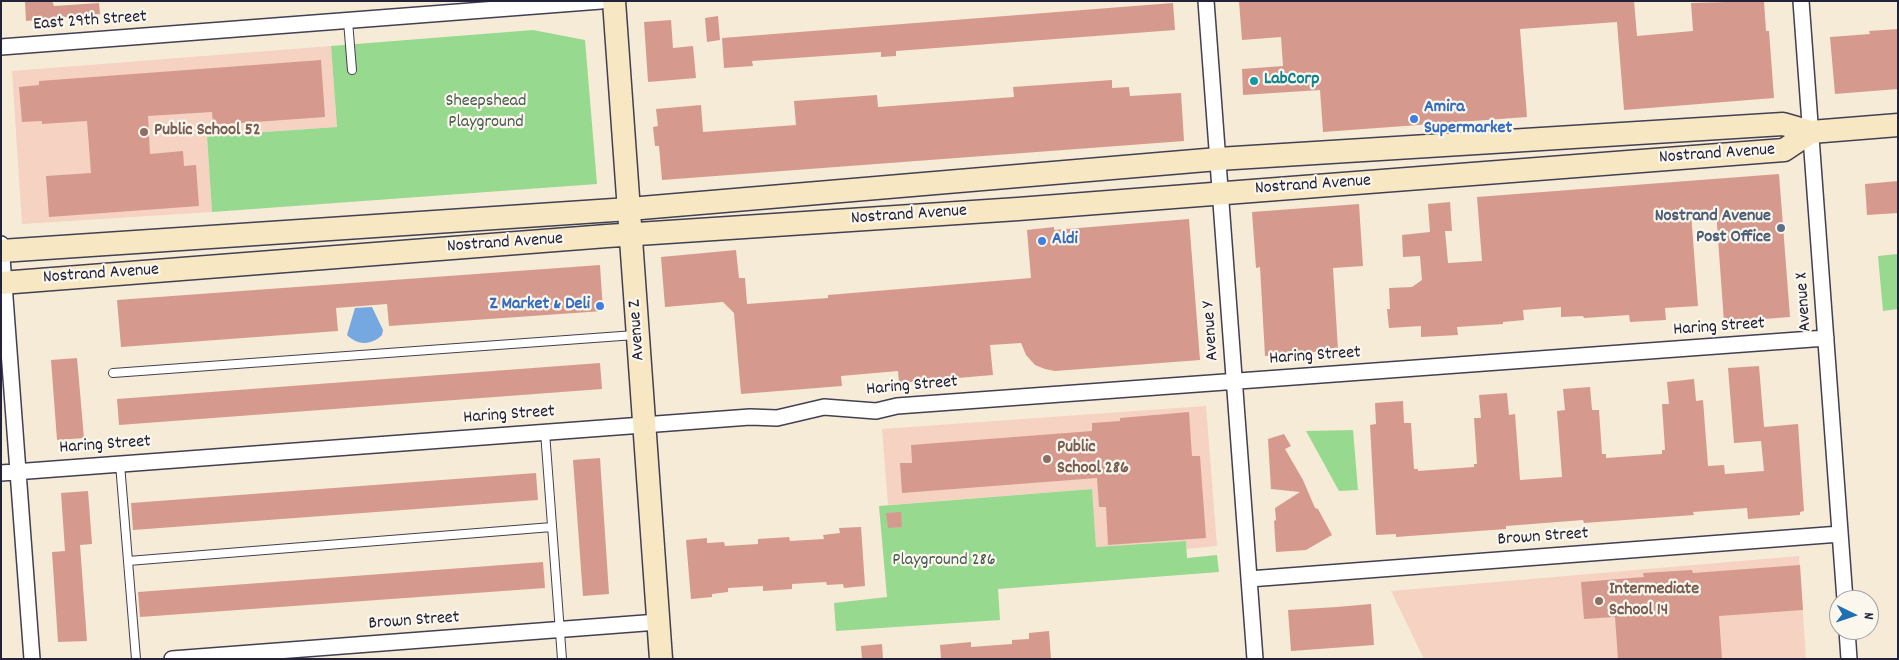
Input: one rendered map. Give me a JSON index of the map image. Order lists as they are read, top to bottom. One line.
{"streets":{"main road":["Nostrand Avenue","Avenue Z"],"street":["East 29th Street","Avenue X","Haring Street","Avenue Y","Brown Street"]},"crossings":[["Nostrand Avenue","Avenue X"],["Nostrand Avenue","Avenue Z"],["Nostrand Avenue","Avenue Y"],["Avenue X","Haring Street"],["Avenue X","Brown Street"],["Haring Street","Avenue Z"],["Haring Street","Avenue Y"],["Avenue Z","Brown Street"],["Avenue Y","Brown Street"]],"parks":["Sheepshead Playground","Playground 286"],"places":["LabCorp","Amira Supermarket","Public School 52","Nostrand Avenue Post Office","Aldi","Z Market & Deli","Public School 286","Intermediate School 14"],"north":"right"}
